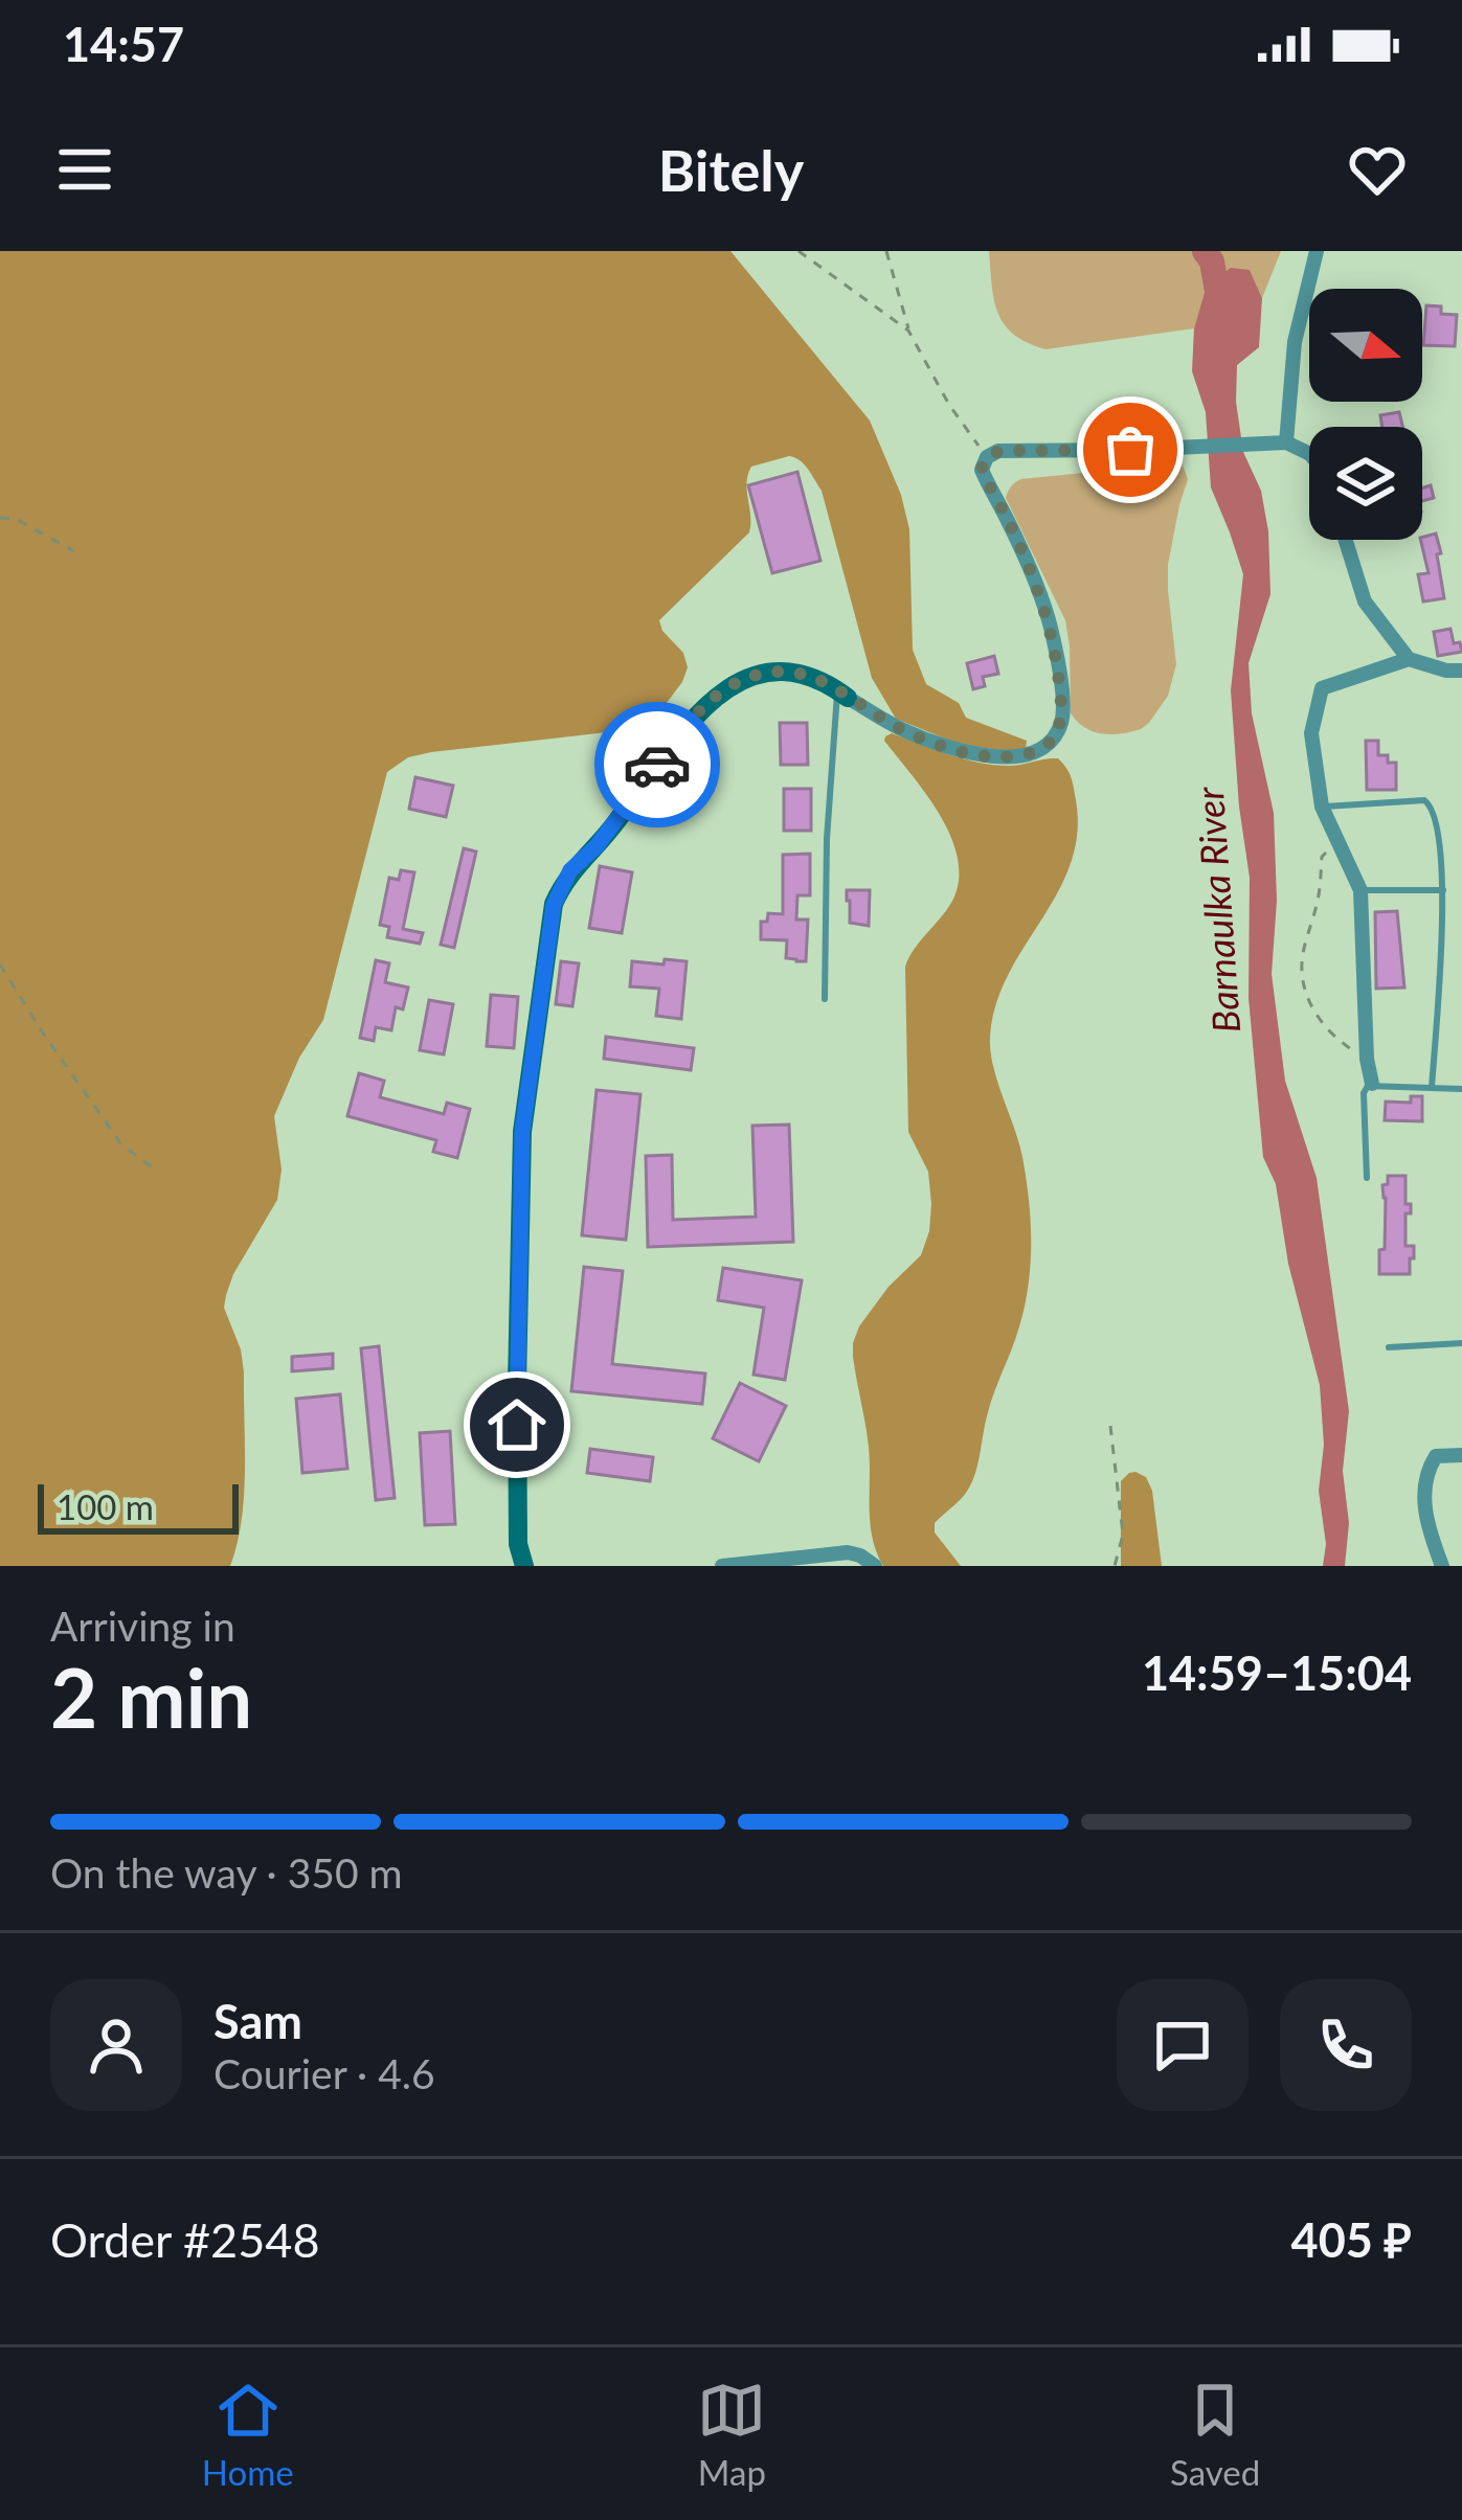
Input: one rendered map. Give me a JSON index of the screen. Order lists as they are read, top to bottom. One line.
{"water":["Barnaulka River"],"scale_bar":"100 m","north":"right","page":{"status":"14:57","header":"Bitely","scale":"100 m","heading":["2 min","Arriving in","14:59–15:04"],"panel":["Sam","Courier · 4.6","Order #2548","405 ₽"],"bar":"On the way · 350 m","tabs":["Home","Map","Saved"]}}
